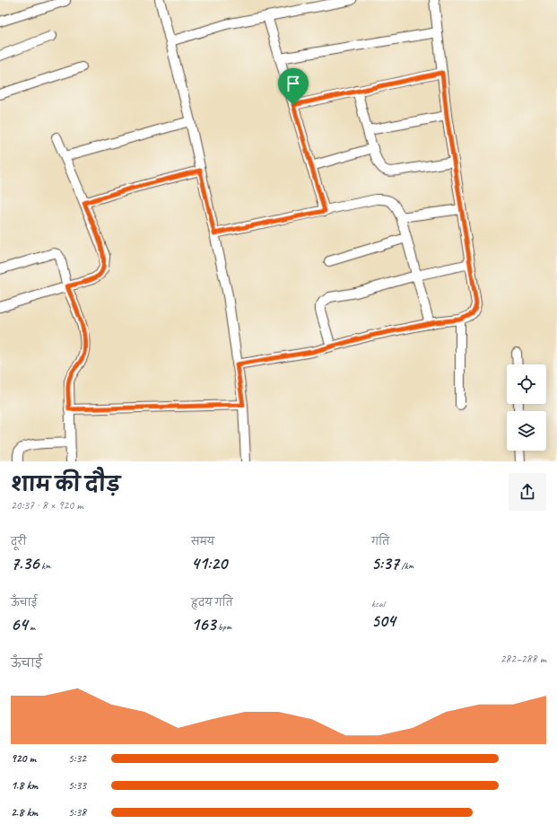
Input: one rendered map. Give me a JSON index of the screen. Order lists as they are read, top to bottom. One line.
{"page":{"heading":["शाम की दौड़","20:37 · 8 × 920 m"],"stats":[["दूरी","7.36 km"],["समय","41:20"],["गति","5:37 /km"],["ऊँचाई","64 m"],["हृदय गति","163 bpm"],["kcal","504"]],"chart":["ऊँचाई","282–288 m"],"list":[{"name":"920 m","note":"5:32"},{"name":"1.8 km","note":"5:33"},{"name":"2.8 km","note":"5:38"}]}}
